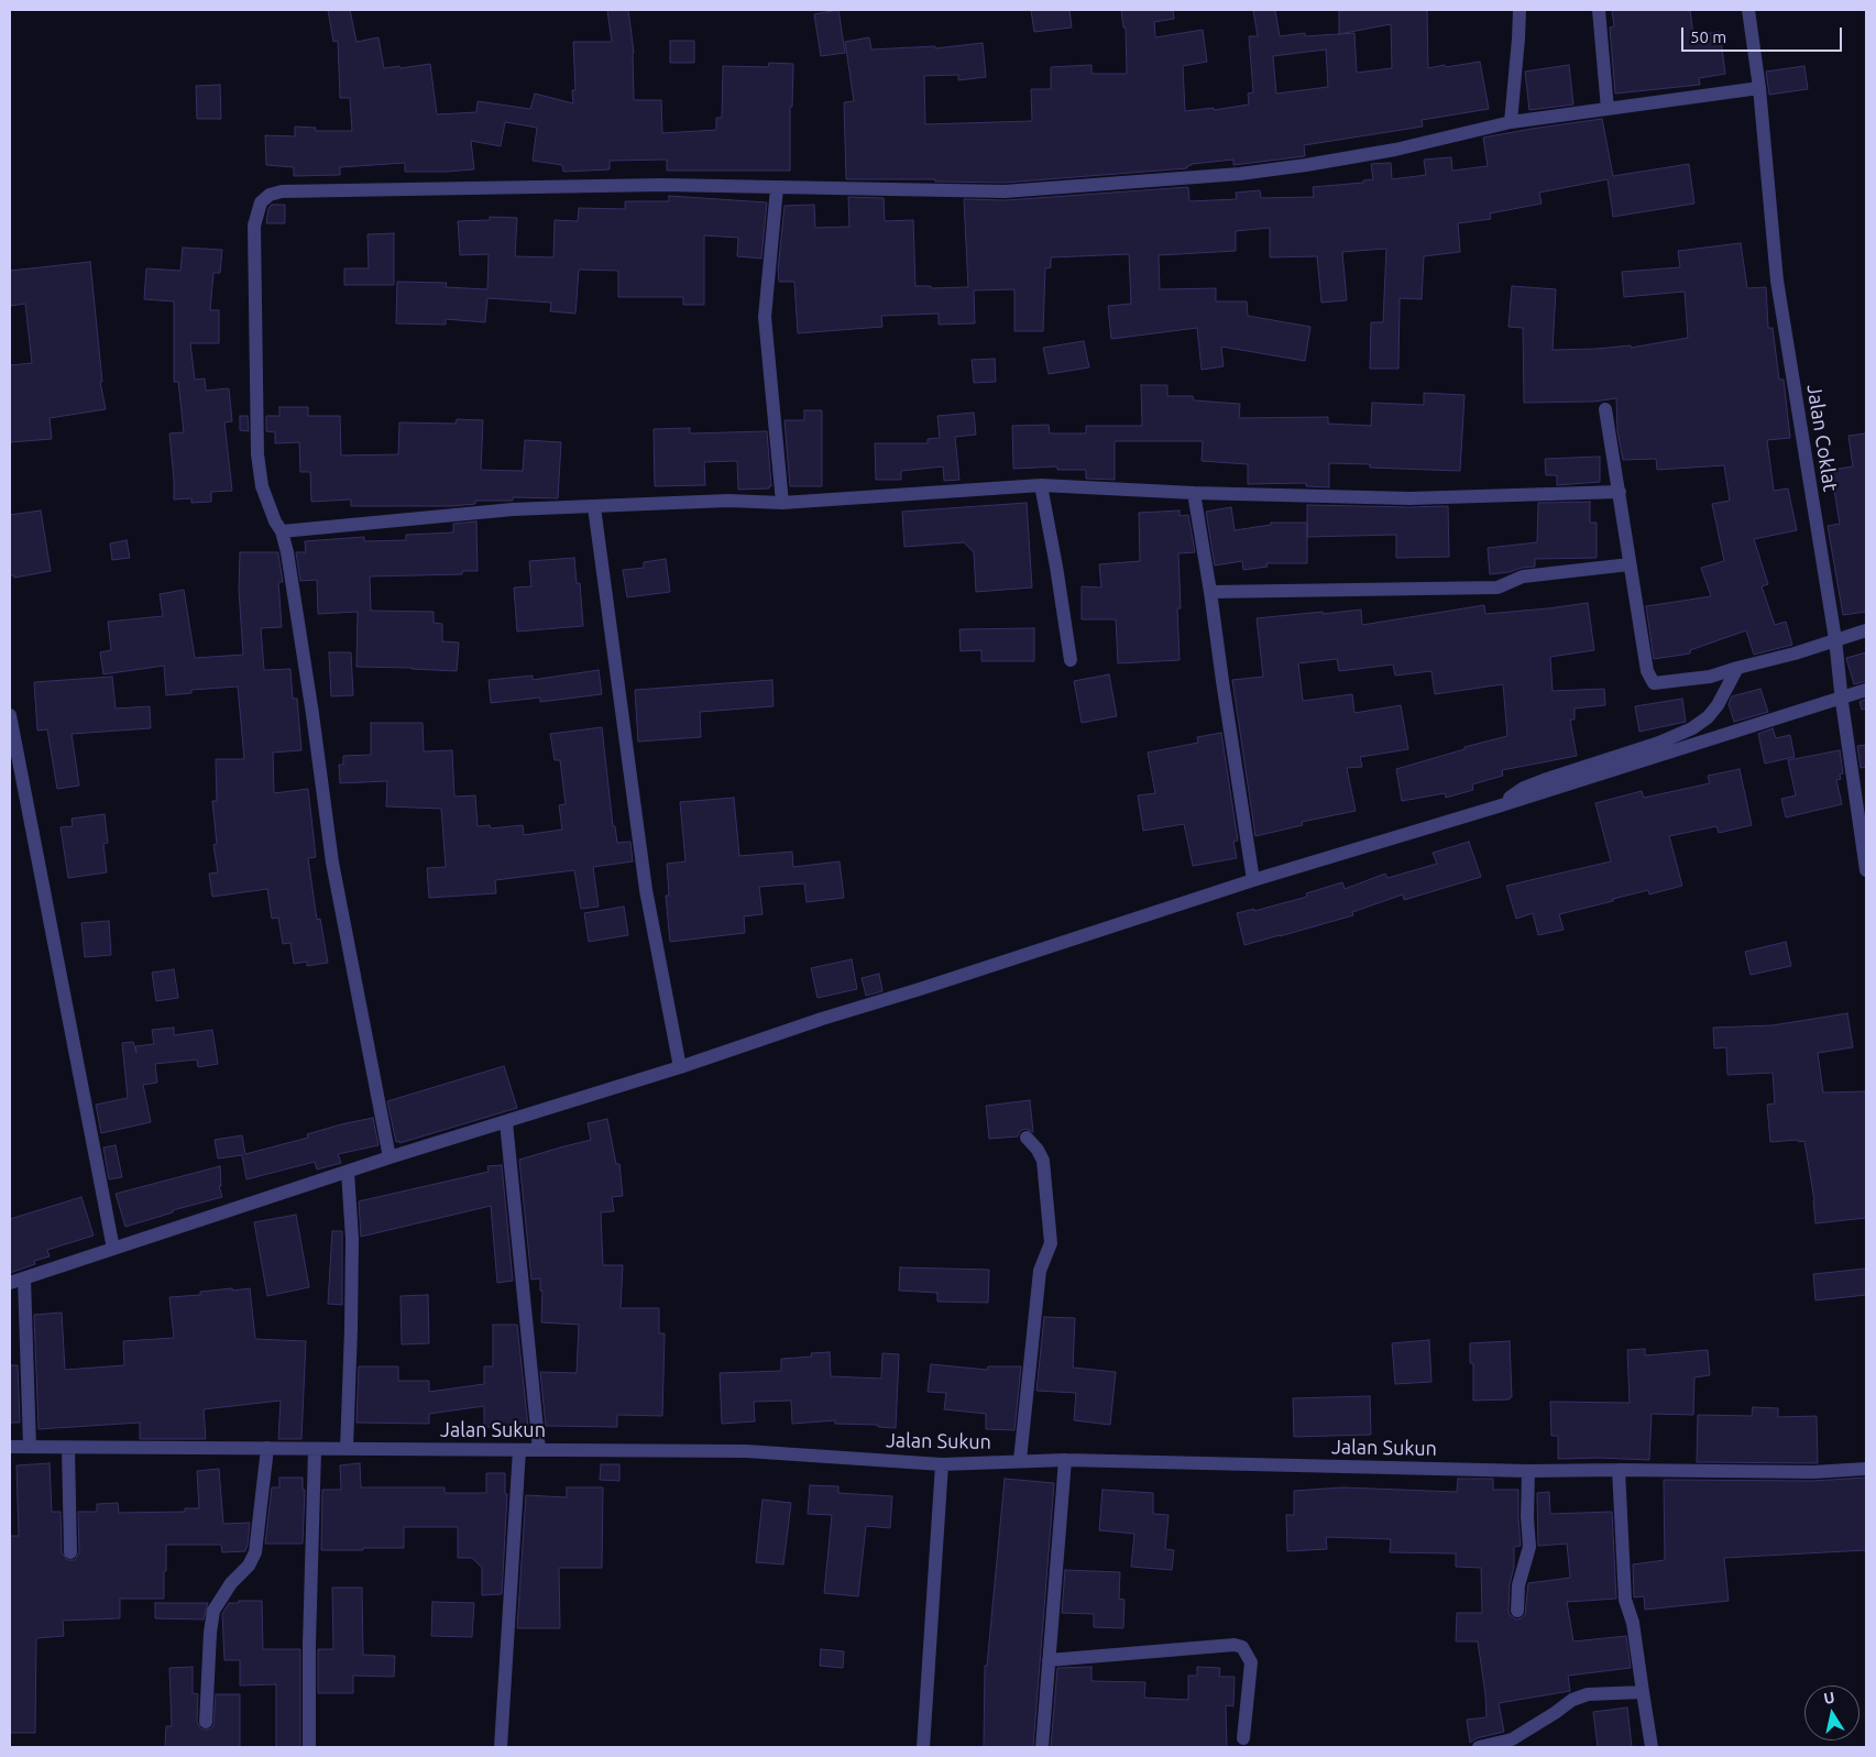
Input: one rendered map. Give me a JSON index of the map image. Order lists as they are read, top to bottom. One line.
{"streets":{"street":["Jalan Coklat","Jalan Sukun"]},"scale_bar":"50 m","north":"top"}
